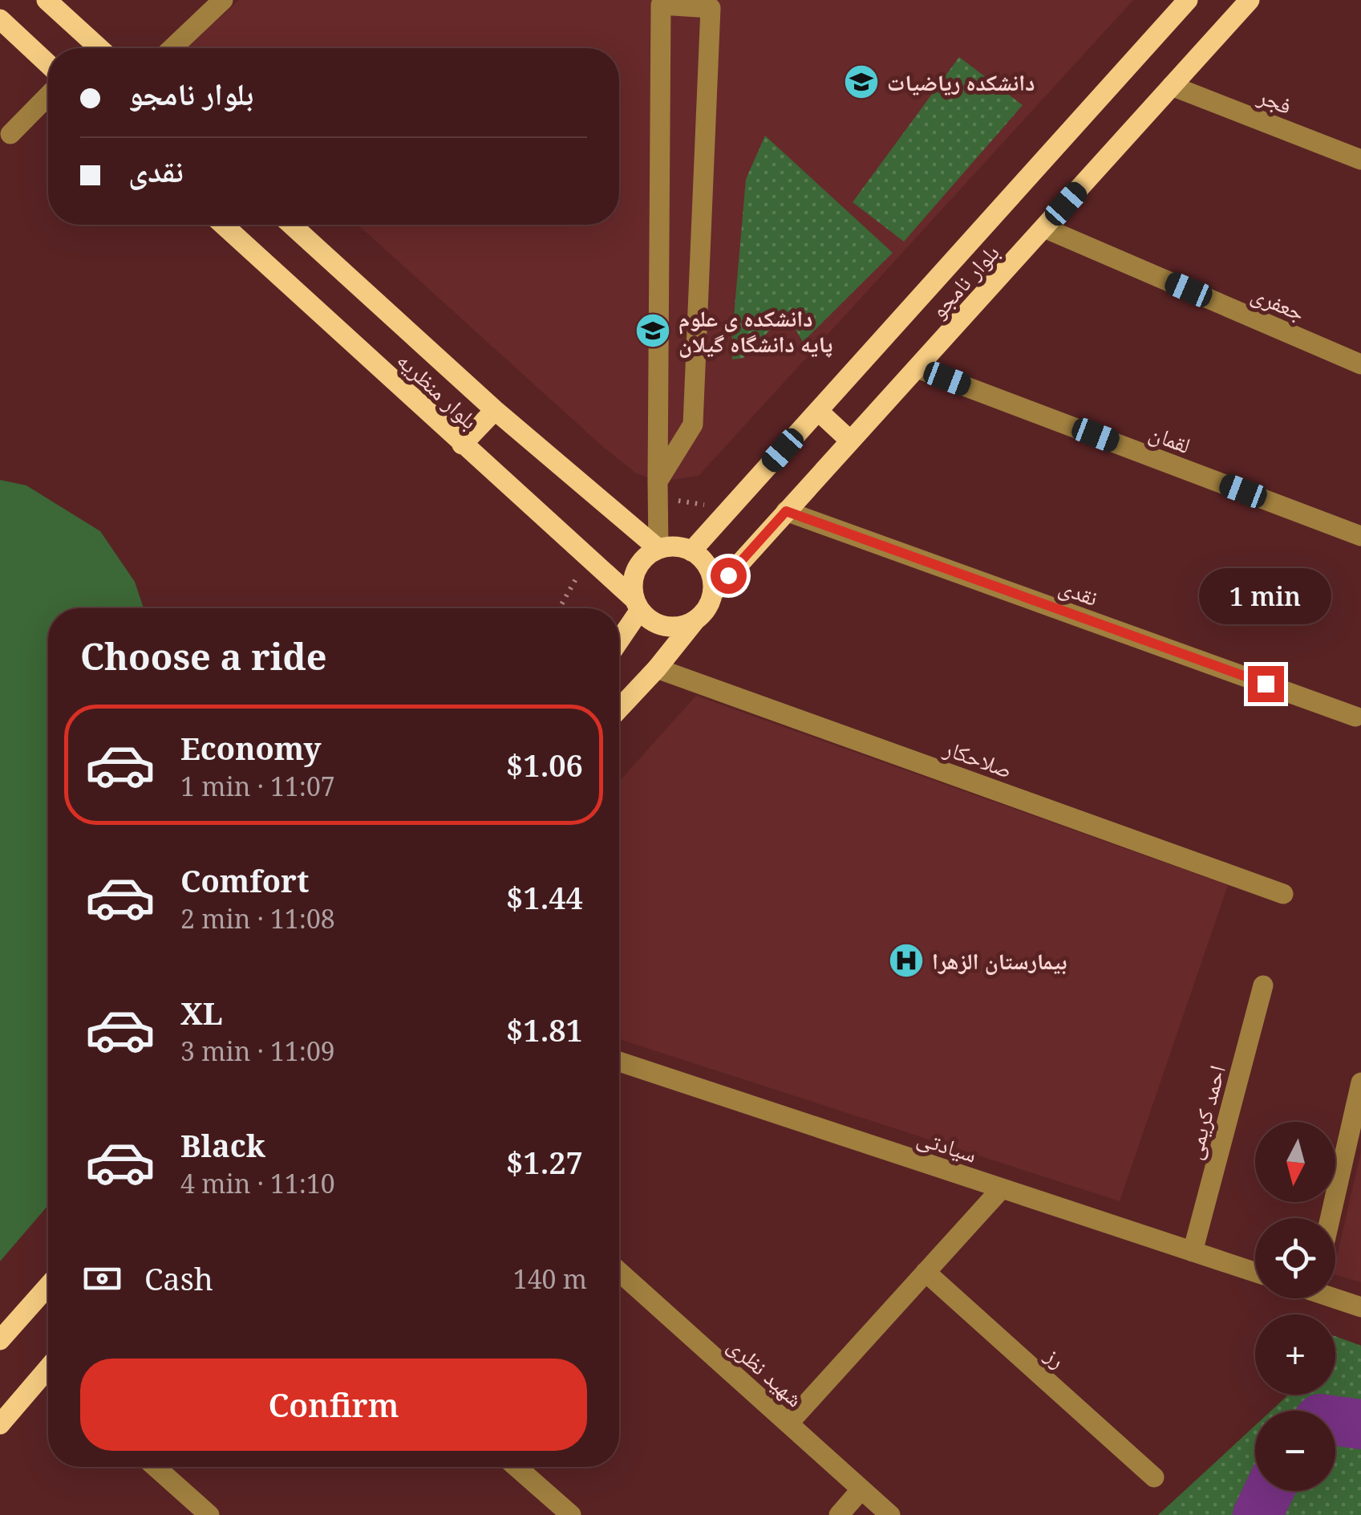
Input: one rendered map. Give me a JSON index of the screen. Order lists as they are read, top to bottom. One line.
{"streets":{"main road":["بلوار نامجو","بلوار منظریه"],"street":["فجر","جعفری","لقمان","نقدی","صلاحکار","احمد کریمی","سیادتی","رز","شهید نظری"]},"crossings":[["فجر","بلوار نامجو"],["بلوار نامجو","جعفری"],["بلوار نامجو","بلوار منظریه"],["بلوار نامجو","لقمان"],["بلوار نامجو","نقدی"],["احمد کریمی","سیادتی"]],"places":{"school or university":["دانشکده ریاضیات","دانشکده ی علوم پایه دانشگاه گیلان"],"hospital":["بیمارستان الزهرا"]},"north":"bottom","page":{"banner":["بلوار نامجو","نقدی"],"bubble":"1 min","heading":"Choose a ride","list":[{"name":"Economy","note":"1 min · 11:07","value":"$1.06"},{"name":"Comfort","note":"2 min · 11:08","value":"$1.44"},{"name":"XL","note":"3 min · 11:09","value":"$1.81"},{"name":"Black","note":"4 min · 11:10","value":"$1.27"}],"map_buttons":["+","−"],"pay":["Cash","140 m"],"buttons":"Confirm"}}
